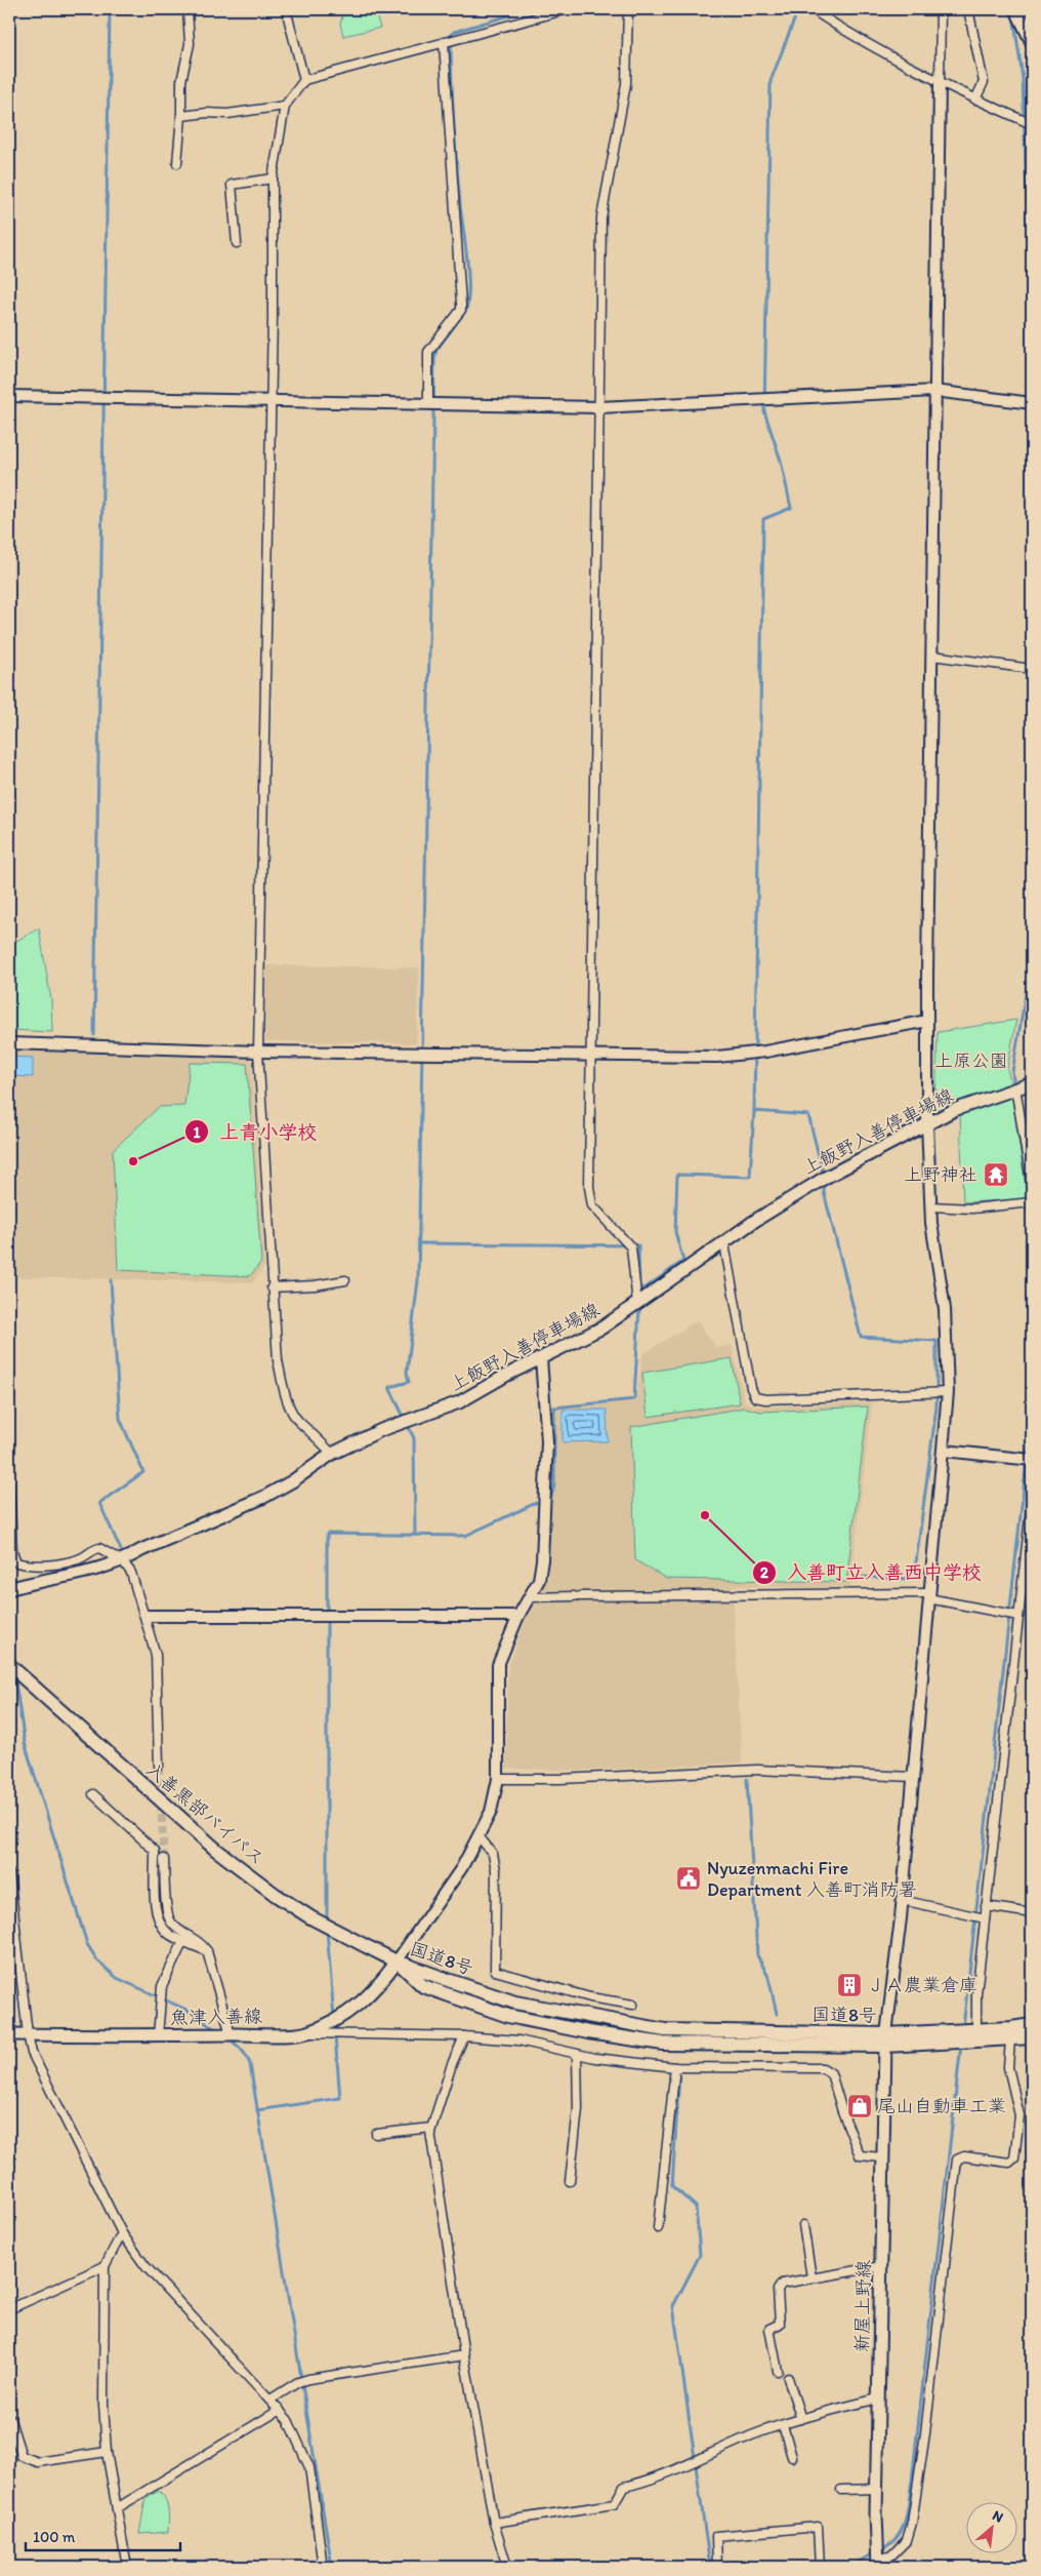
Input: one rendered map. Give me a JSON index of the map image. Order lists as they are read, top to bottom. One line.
{"streets":{"main road":["上飯野入善停車場線","入善黒部バイパス","国道8号","魚津入善線","新屋上野線"]},"crossings":[["入善黒部バイパス","国道8号"],["入善黒部バイパス","魚津入善線"],["国道8号","魚津入善線"],["国道8号","新屋上野線"]],"parks":["上原公園"],"places":{"other":["上青小学校","入善町立入善西中学校"],"temple":["上野神社"],"public building":["Nyuzenmachi Fire Department 入善町消防署"],"building":["ＪＡ農業倉庫"],"shop":["尾山自動車工業"]},"scale_bar":"100 m","north":"top right"}
